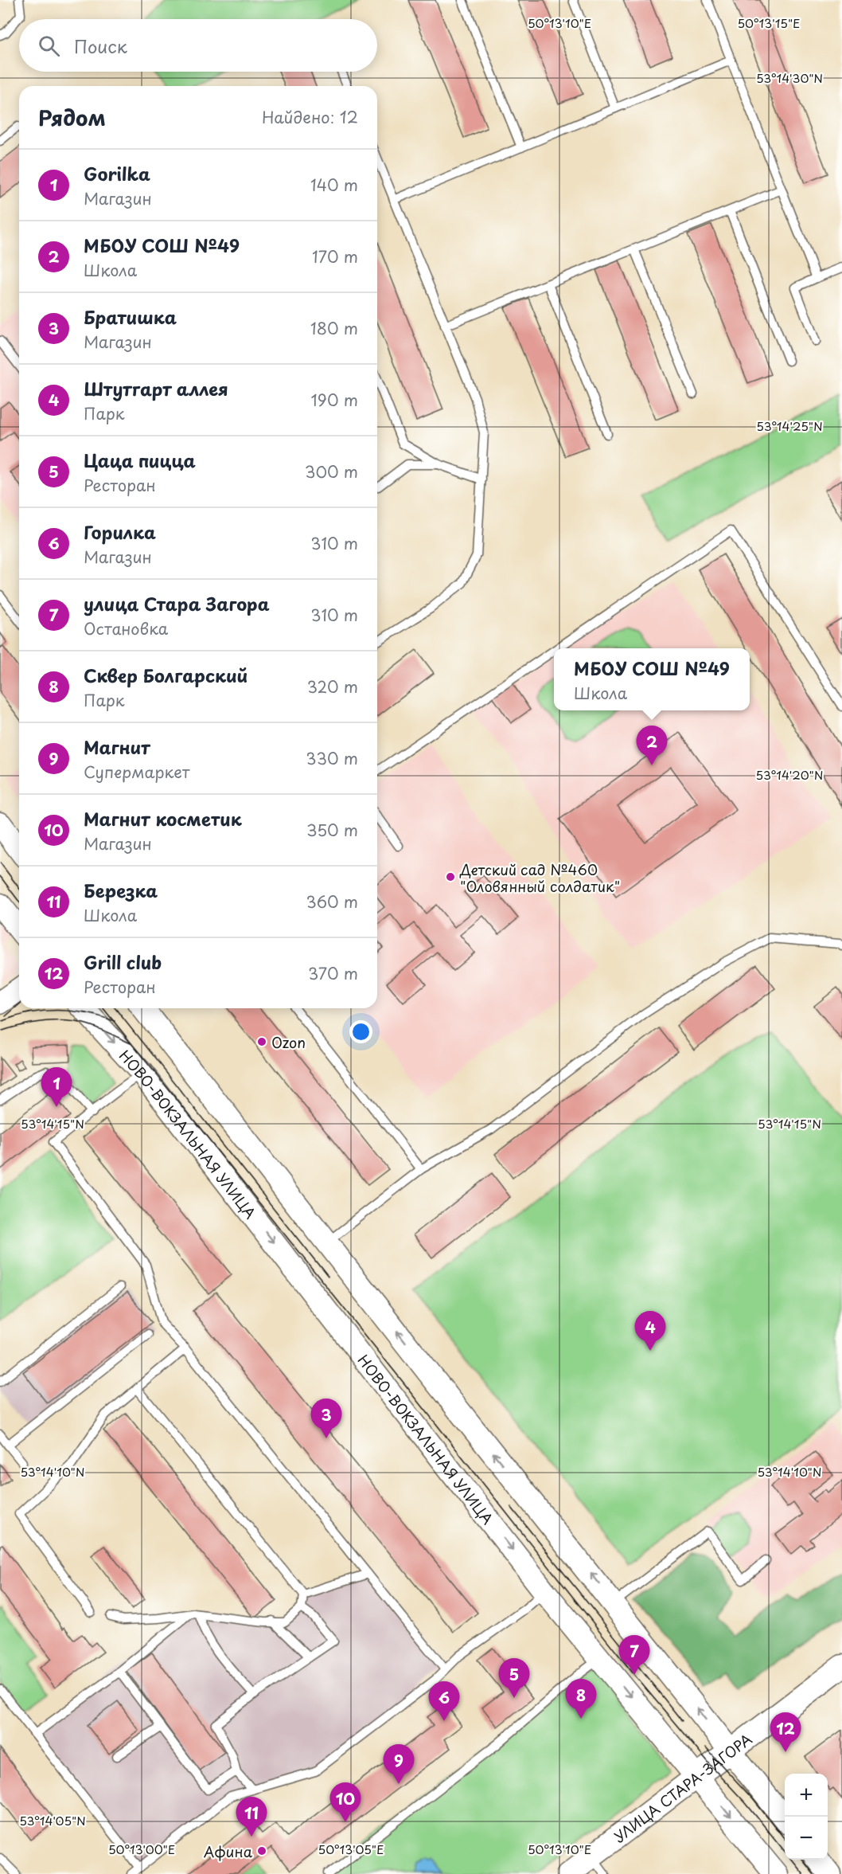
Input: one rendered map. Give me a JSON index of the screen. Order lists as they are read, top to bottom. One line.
{"streets":{"main road":["НОВО-ВОКЗАЛЬНАЯ УЛИЦА","УЛИЦА СТАРА-ЗАГОРА"]},"crossings":[["НОВО-ВОКЗАЛЬНАЯ УЛИЦА","УЛИЦА СТАРА-ЗАГОРА"]],"places":["Детский сад №460 \"Оловянный солдатик\"","Ozon","Афина"],"page":{"search":"Поиск","heading":["Рядом","Найдено: 12"],"list":[{"mark":"1","name":"Gorilka","note":"Магазин","value":"140 m"},{"mark":"2","name":"МБОУ СОШ №49","note":"Школа","value":"170 m"},{"mark":"3","name":"Братишка","note":"Магазин","value":"180 m"},{"mark":"4","name":"Штутгарт аллея","note":"Парк","value":"190 m"},{"mark":"5","name":"Цаца пицца","note":"Ресторан","value":"300 m"},{"mark":"6","name":"Горилка","note":"Магазин","value":"310 m"},{"mark":"7","name":"улица Стара Загора","note":"Остановка","value":"310 m"},{"mark":"8","name":"Сквер Болгарский","note":"Парк","value":"320 m"},{"mark":"9","name":"Магнит","note":"Супермаркет","value":"330 m"},{"mark":"10","name":"Магнит косметик","note":"Магазин","value":"350 m"},{"mark":"11","name":"Березка","note":"Школа","value":"360 m"},{"mark":"12","name":"Grill club","note":"Ресторан","value":"370 m"}],"popup":["МБОУ СОШ №49","Школа"],"pins":["2","1","4","3","7","5","8","6","12","9","10","11"],"map_buttons":["+","−"]},"coordinates":["50°13'10\"E","50°13'15\"E","53°14'30\"N","53°14'25\"N","53°14'20\"N","53°14'15\"N","53°14'10\"N","53°14'05\"N","50°13'00\"E","50°13'05\"E"]}
